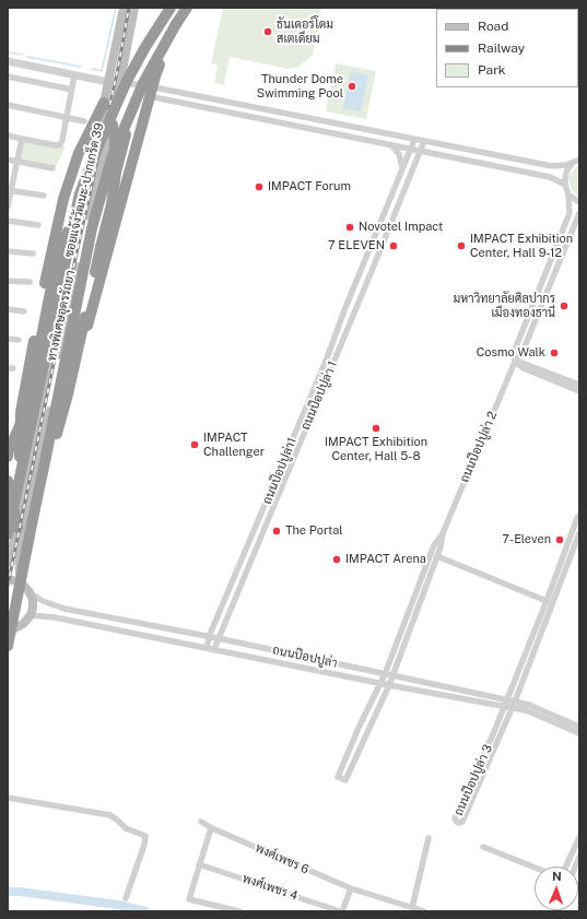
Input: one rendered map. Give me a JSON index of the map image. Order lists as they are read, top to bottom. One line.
{"streets":{"highway":["ทางพิเศษอุดรรัถยา"],"main road":["ซอยแจ้งวัฒนะ-ปากเกร็ด 39"],"street":["ถนนป๊อปปูล่า 1","ถนนป๊อปปูล่า 2","ถนนป๊อปปูล่า1","ถนนป๊อปปูล่า","ถนนป๊อปปูล่า 3","พงศ์เพชร 6","พงศ์เพชร 4"]},"crossings":[["ถนนป๊อปปูล่า 1","ถนนป๊อปปูล่า"],["ถนนป๊อปปูล่า 2","ถนนป๊อปปูล่า"],["ถนนป๊อปปูล่า1","ถนนป๊อปปูล่า"],["ถนนป๊อปปูล่า","ถนนป๊อปปูล่า 3"]],"places":["ธันเดอร์โดม สเตเดียม","Thunder Dome Swimming Pool","IMPACT Forum","Novotel Impact","7 ELEVEN","IMPACT Exhibition Center, Hall 9-12","มหาวิทยาลัยศิลปากร เมืองทองธานี","Cosmo Walk","IMPACT Exhibition Center, Hall 5-8","IMPACT Challenger","The Portal","7-Eleven","IMPACT Arena"],"legend":["Road","Railway","Park"],"north":"top"}
